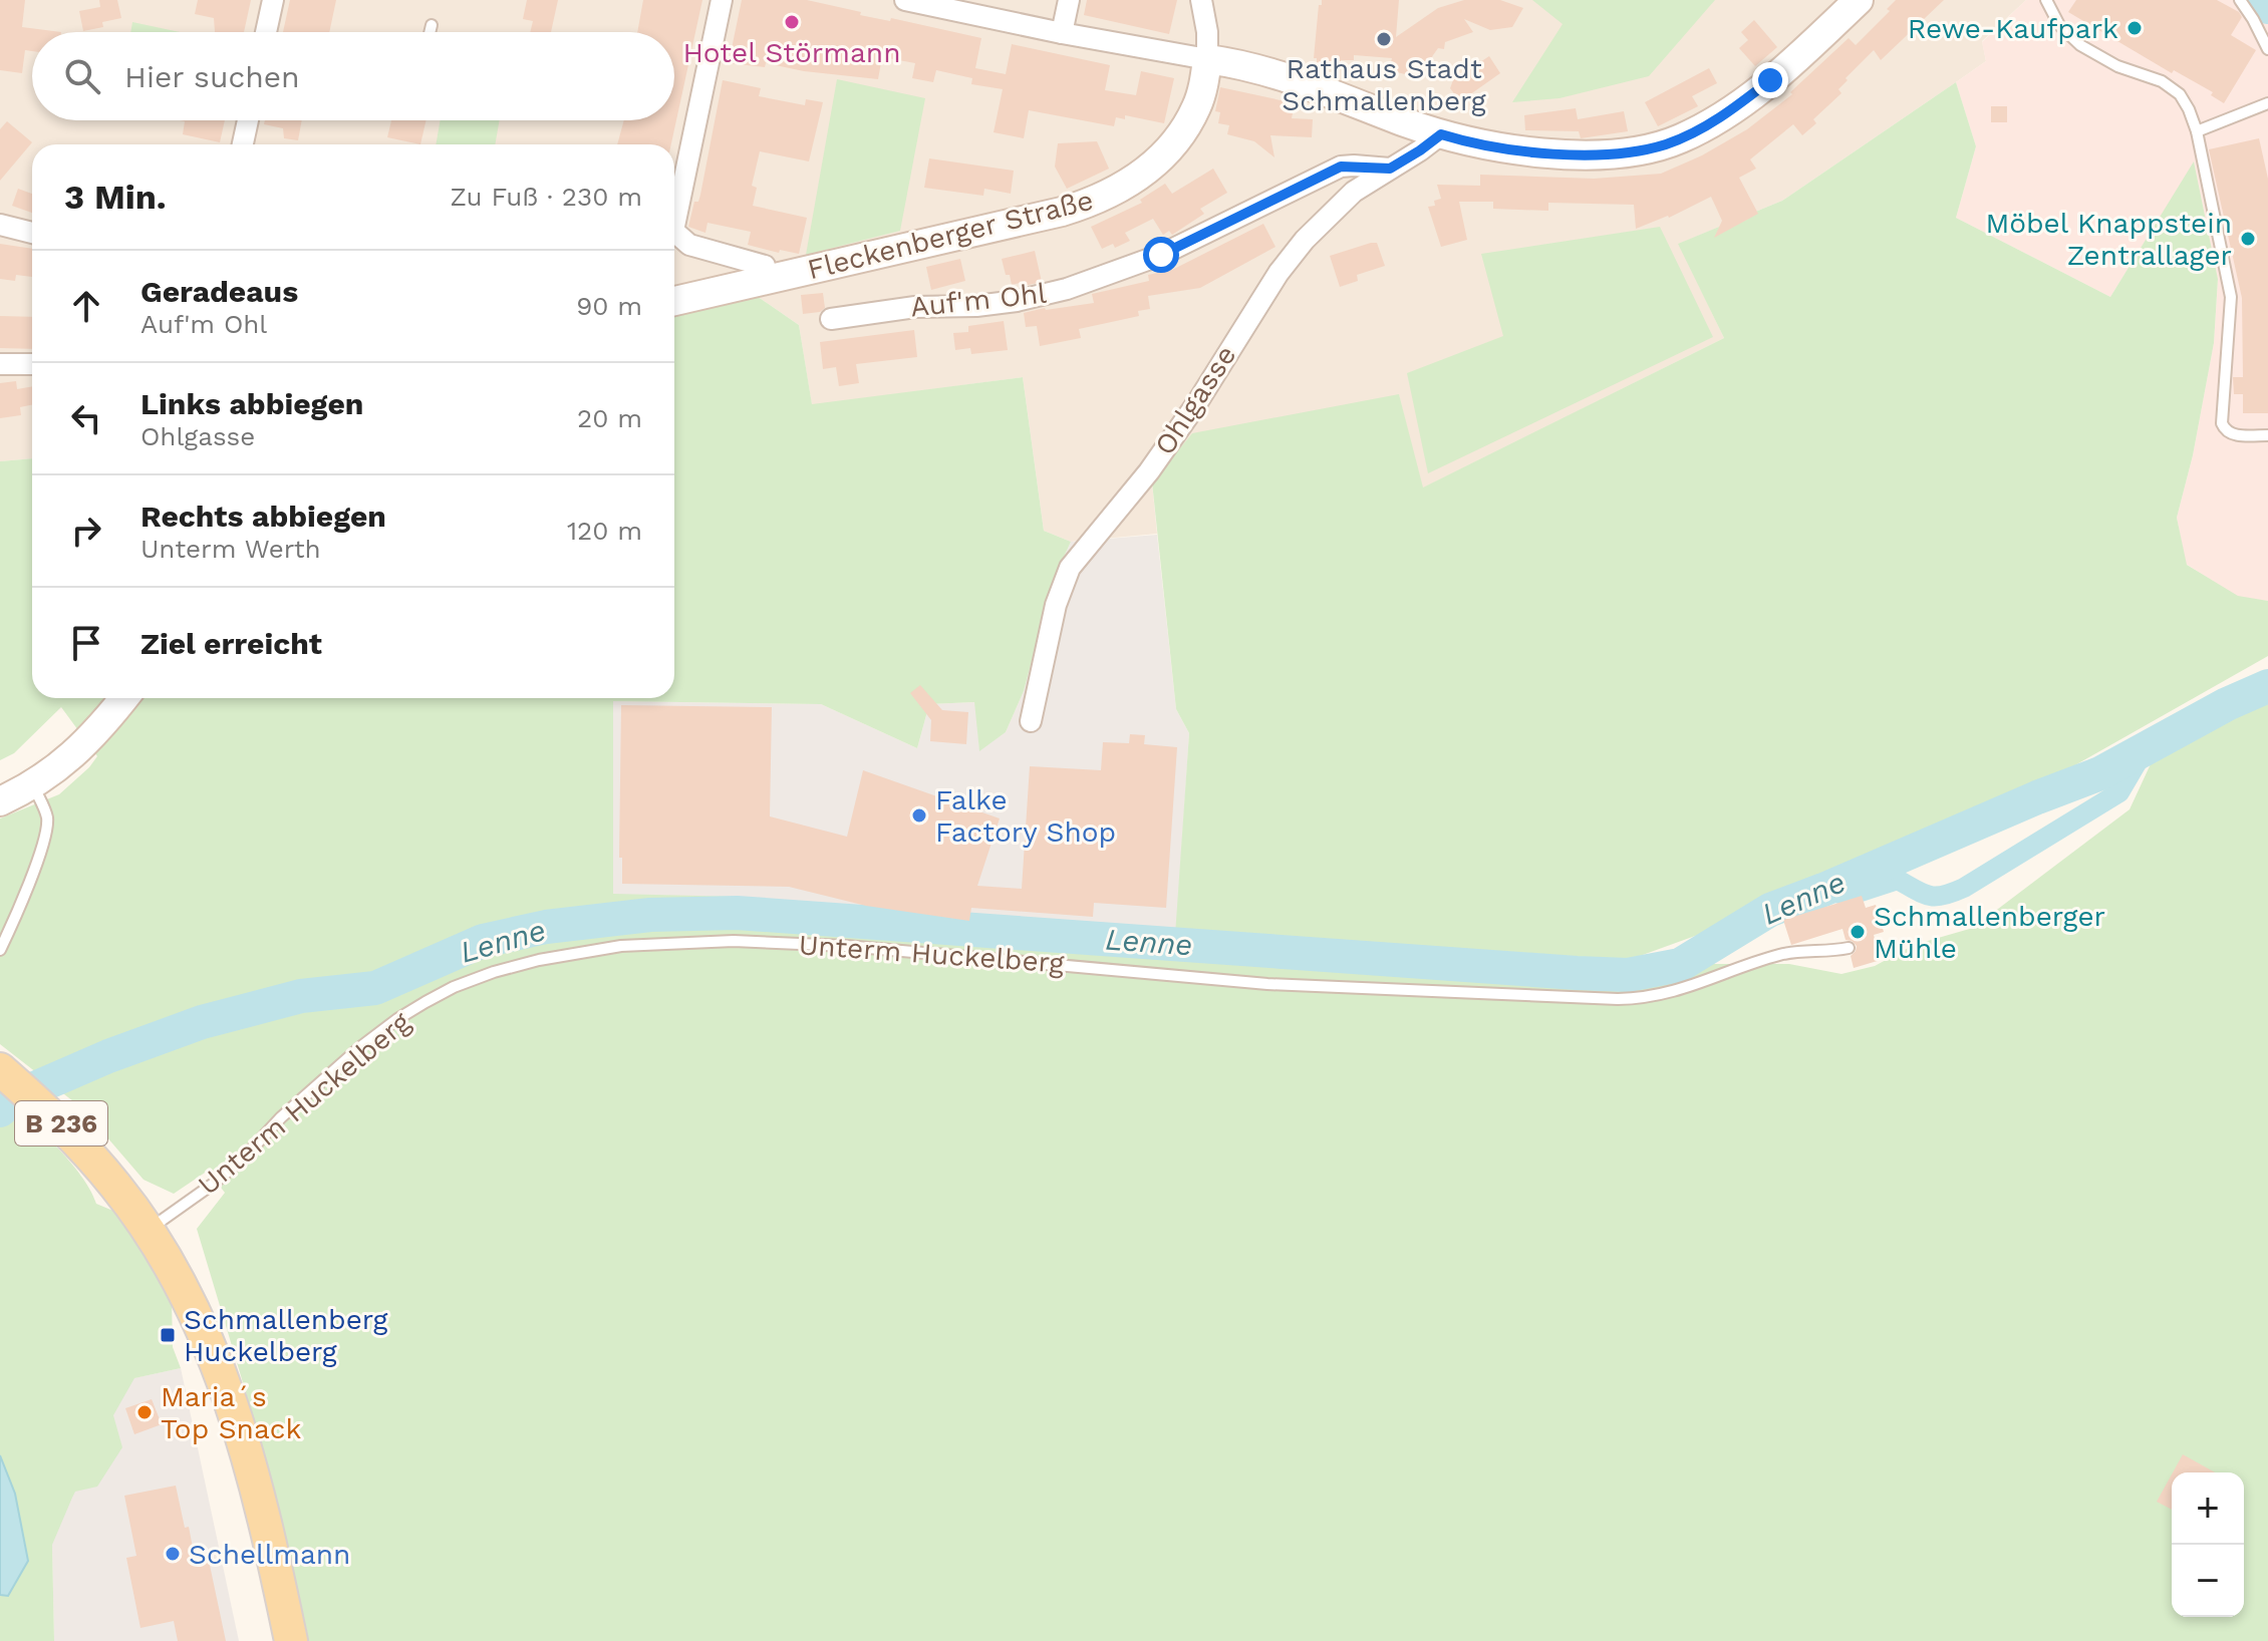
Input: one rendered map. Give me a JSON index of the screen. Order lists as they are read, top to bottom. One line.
{"streets":{"main road":["B 236"],"street":["Fleckenberger Straße","Auf'm Ohl","Ohlgasse"],"lane":["Unterm Huckelberg"]},"crossings":[["Auf'm Ohl","Ohlgasse"],["Unterm Huckelberg","B 236"]],"water":["Lenne"],"places":{"other":["Hotel Störmann","Rewe-Kaufpark","Rathaus Stadt Schmallenberg","Möbel Knappstein Zentrallager","Falke Factory Shop","Schmallenberger Mühle","Maria´s Top Snack","Schellmann"],"transit":["Schmallenberg Huckelberg"]},"page":{"search":"Hier suchen","heading":["3 Min.","Zu Fuß · 230 m"],"list":[["Geradeaus","Auf'm Ohl","90 m"],["Links abbiegen","Ohlgasse","20 m"],["Rechts abbiegen","Unterm Werth","120 m"],"Ziel erreicht"],"map_buttons":["+","−"]}}
